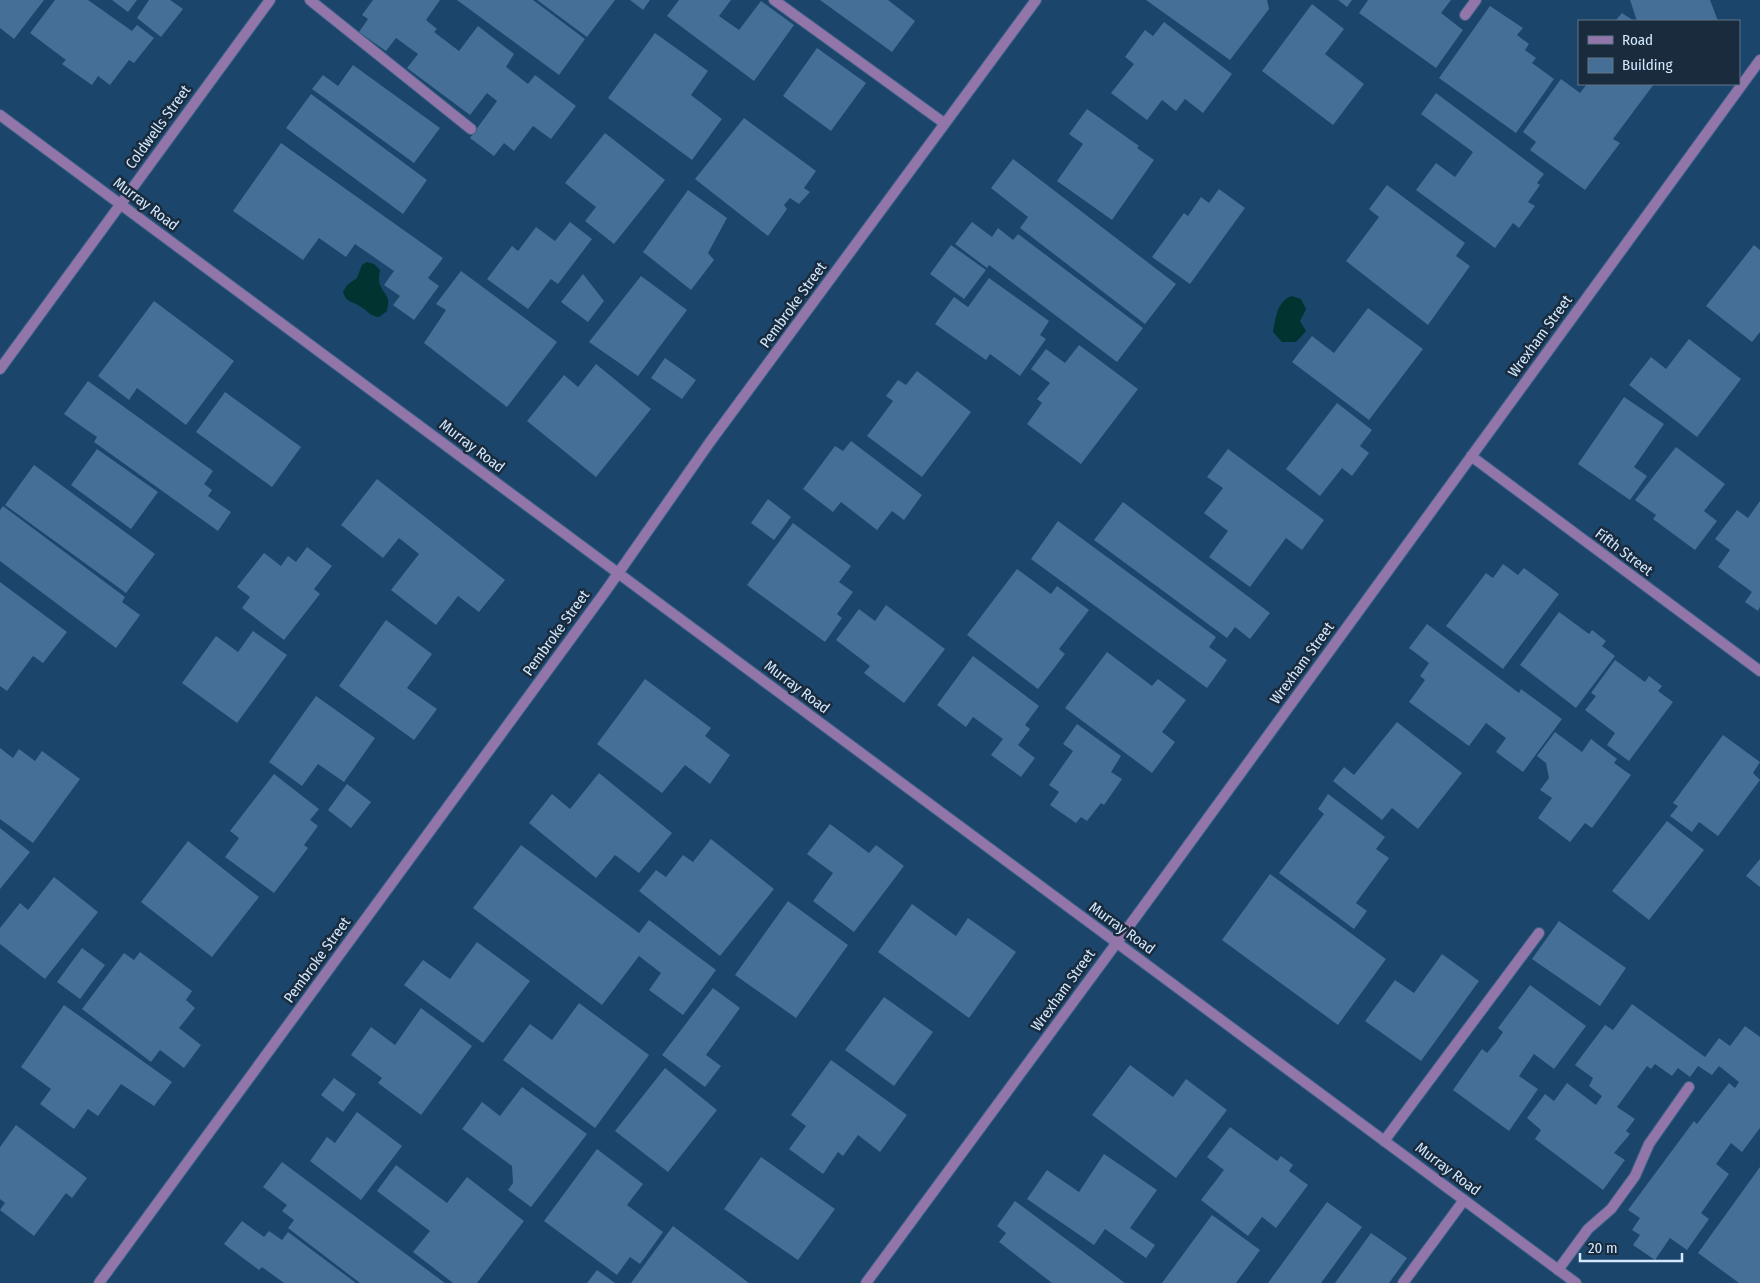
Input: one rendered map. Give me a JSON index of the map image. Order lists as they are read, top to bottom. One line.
{"streets":{"street":["Coldwells Street","Murray Road","Pembroke Street","Wrexham Street","Fifth Street"]},"crossings":[["Coldwells Street","Murray Road"],["Murray Road","Pembroke Street"],["Murray Road","Wrexham Street"],["Wrexham Street","Fifth Street"]],"legend":["Road","Building"],"scale_bar":"20 m"}
